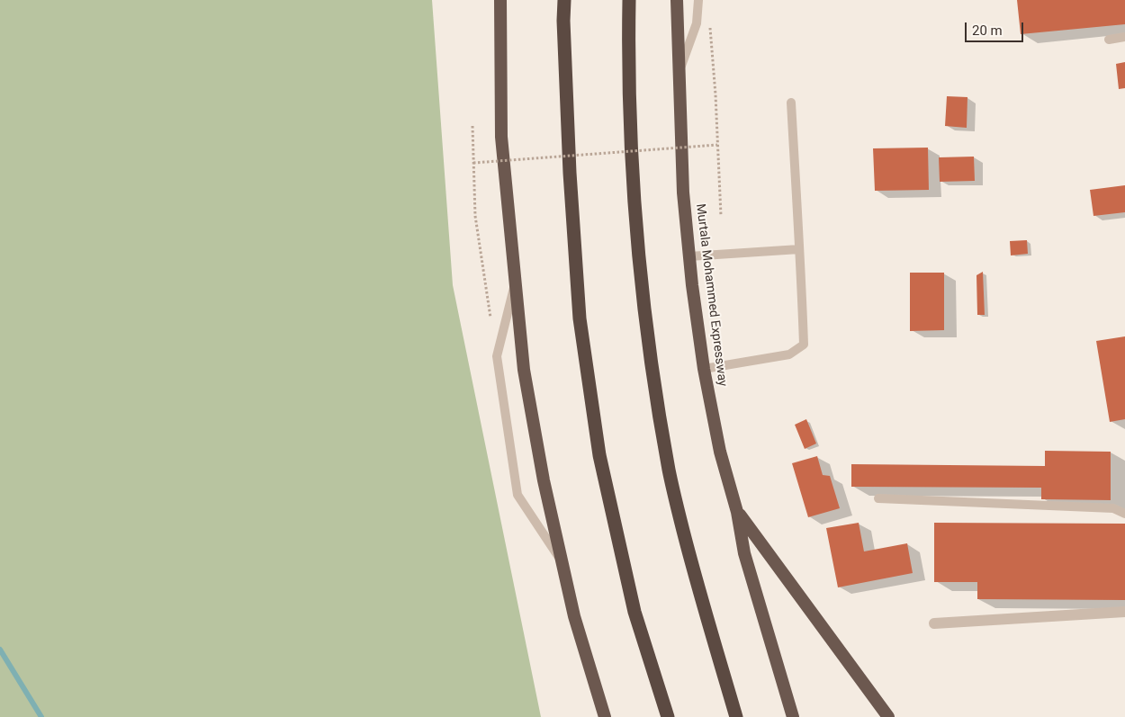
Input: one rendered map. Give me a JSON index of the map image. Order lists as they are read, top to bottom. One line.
{"streets":{"highway":["Murtala Mohammed Expressway"]},"scale_bar":"20 m"}
